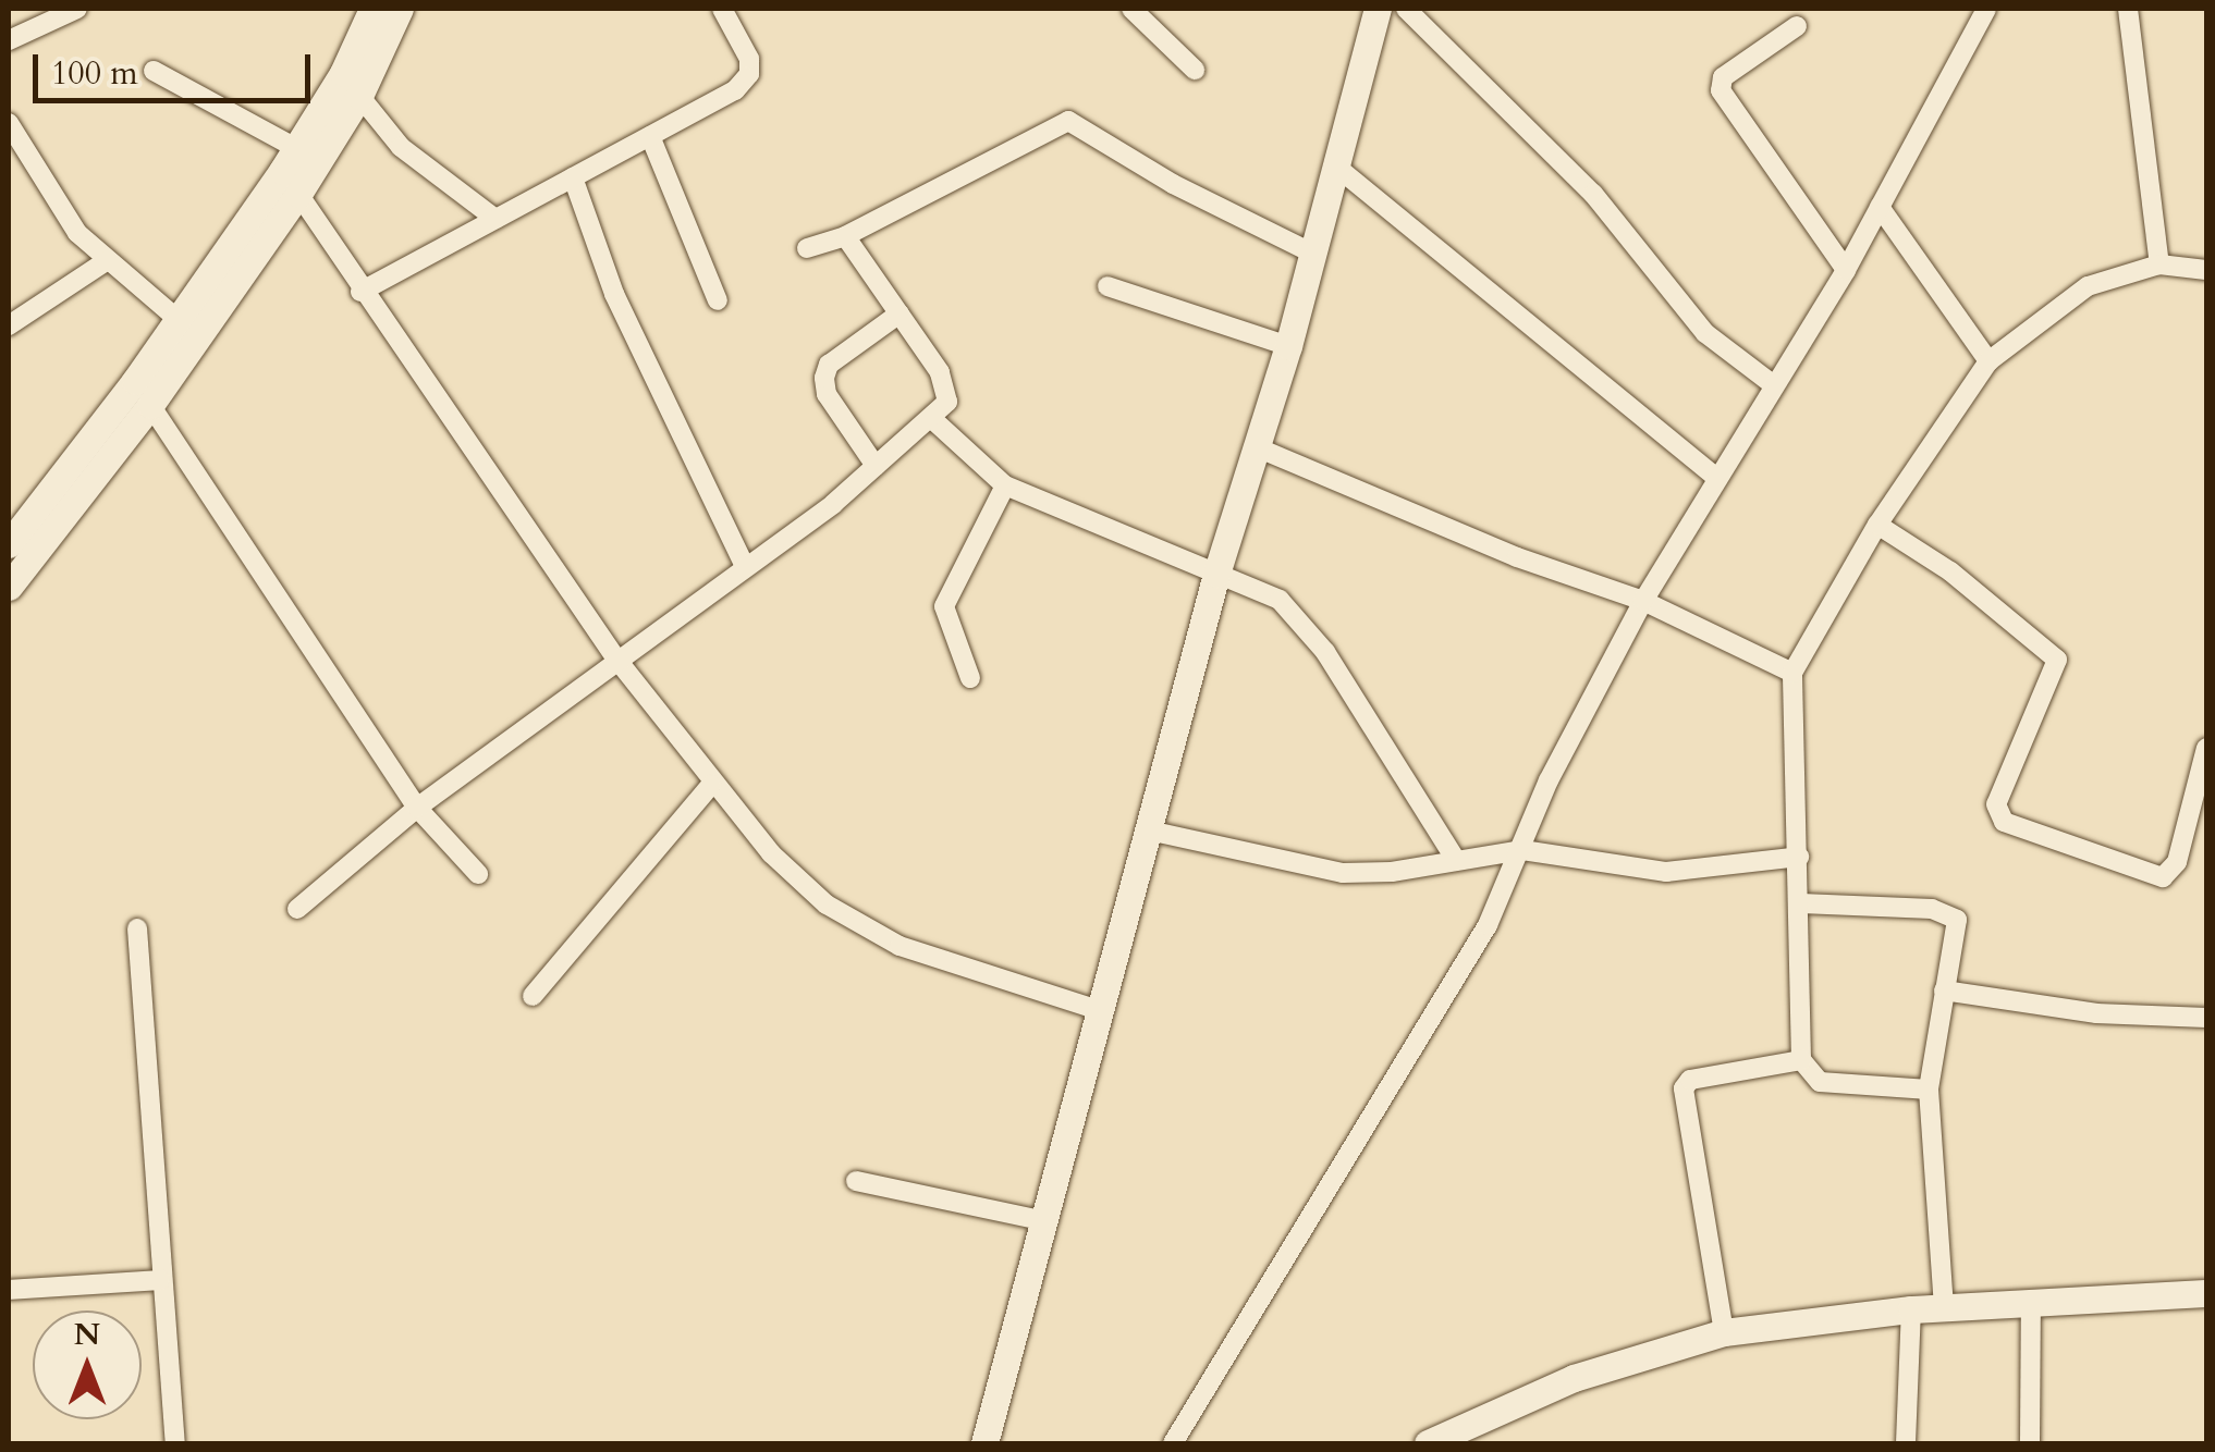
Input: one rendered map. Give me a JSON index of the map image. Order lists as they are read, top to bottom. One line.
{"scale_bar":"100 m","north":"top"}
